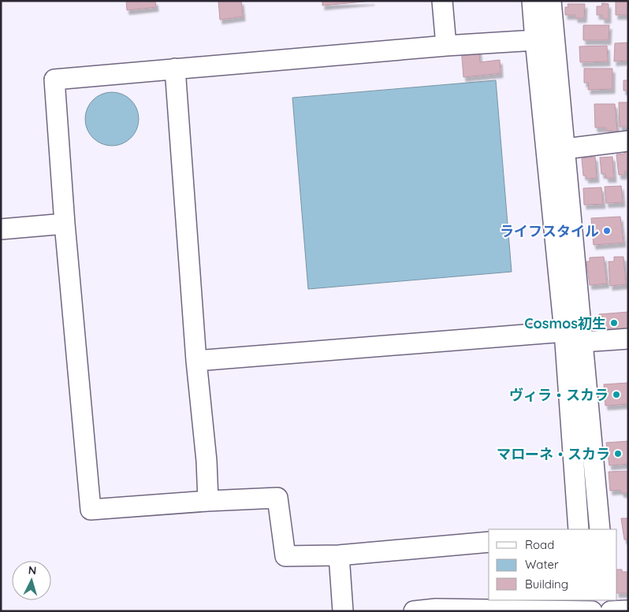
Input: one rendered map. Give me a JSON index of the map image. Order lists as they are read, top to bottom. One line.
{"places":["ライフスタイル","Cosmos初生","ヴィラ・スカラ","マローネ・スカラ"],"legend":["Road","Water","Building"],"north":"top"}
